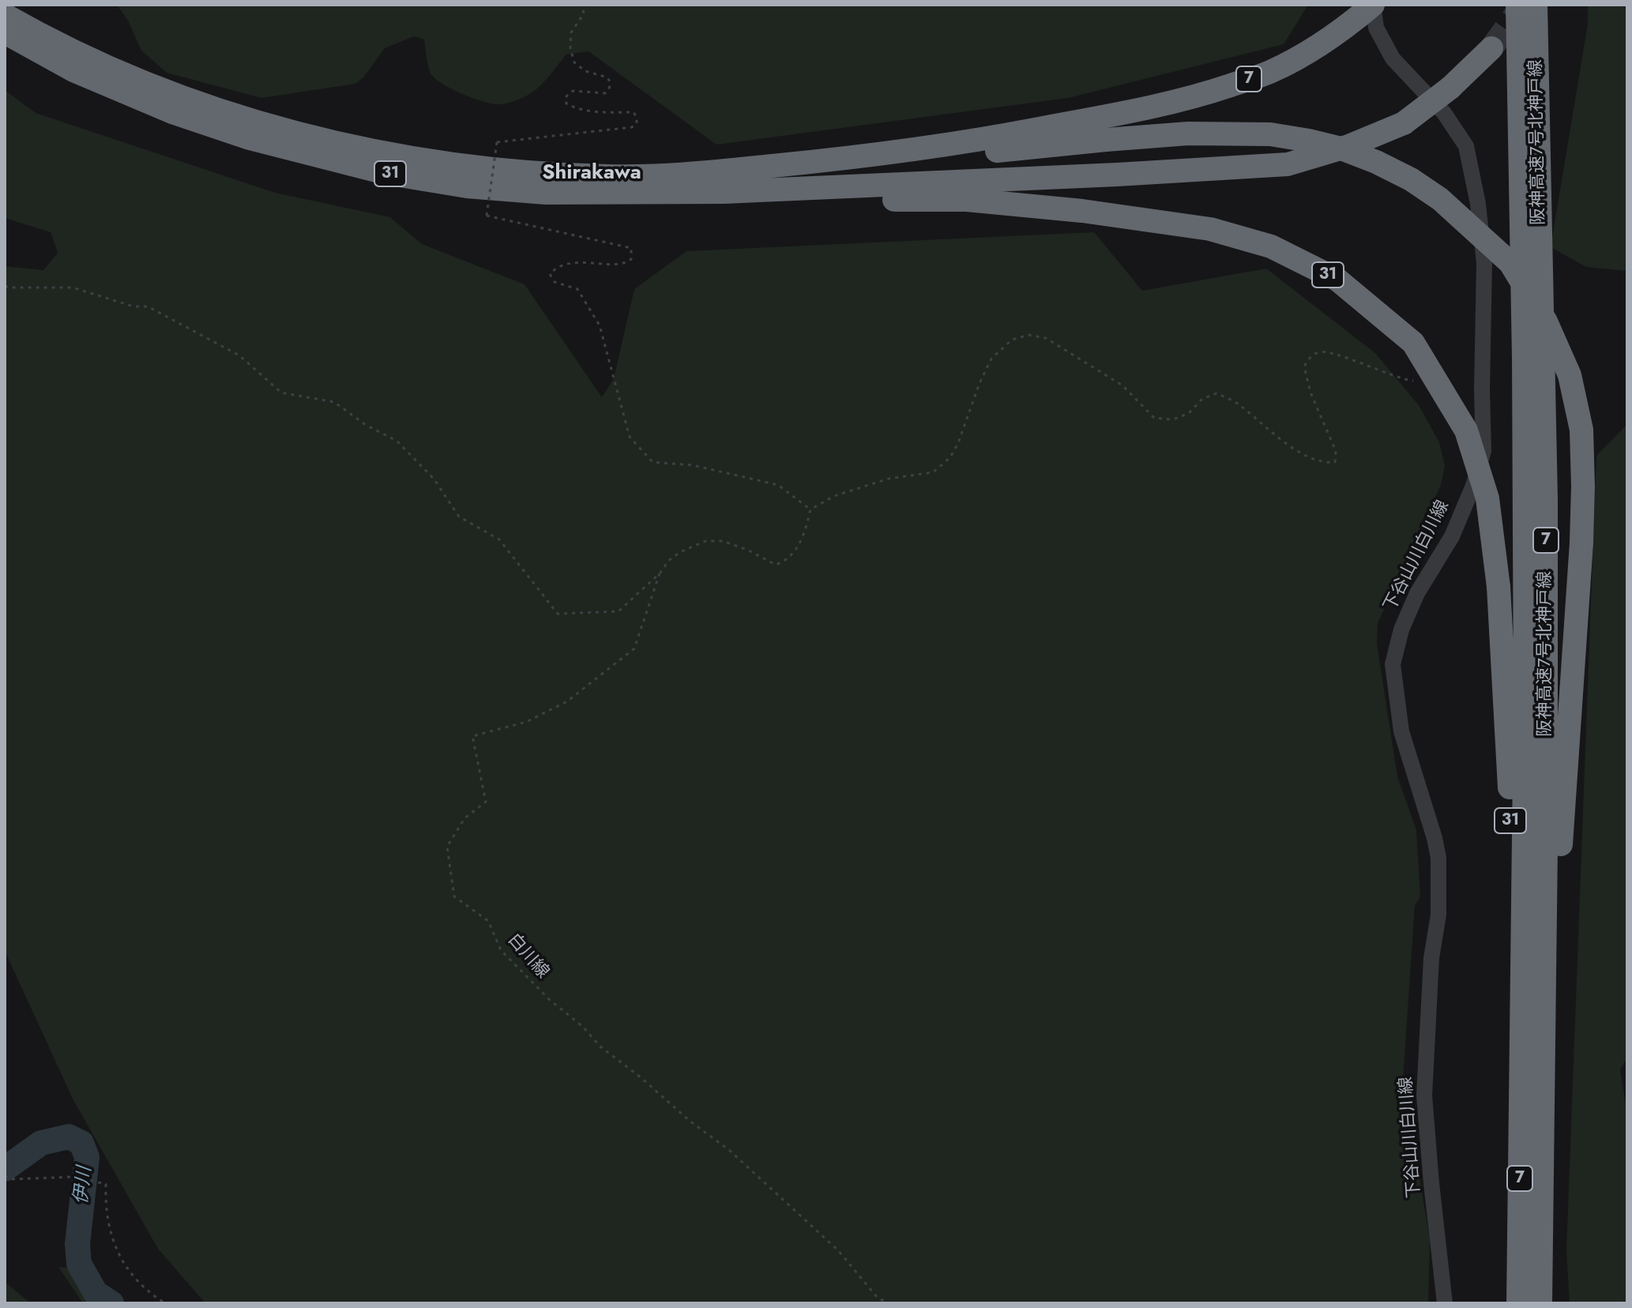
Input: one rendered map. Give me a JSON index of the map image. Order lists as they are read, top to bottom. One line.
{"streets":{"highway":["7","阪神高速7号北神戸線","31"],"street":["下谷山川白川線"],"path":["白川線"]},"crossings":[["7","阪神高速7号北神戸線"],["7","31"],["7","下谷山川白川線"],["阪神高速7号北神戸線","31"]],"districts":["Shirakawa"],"water":["伊川"]}
